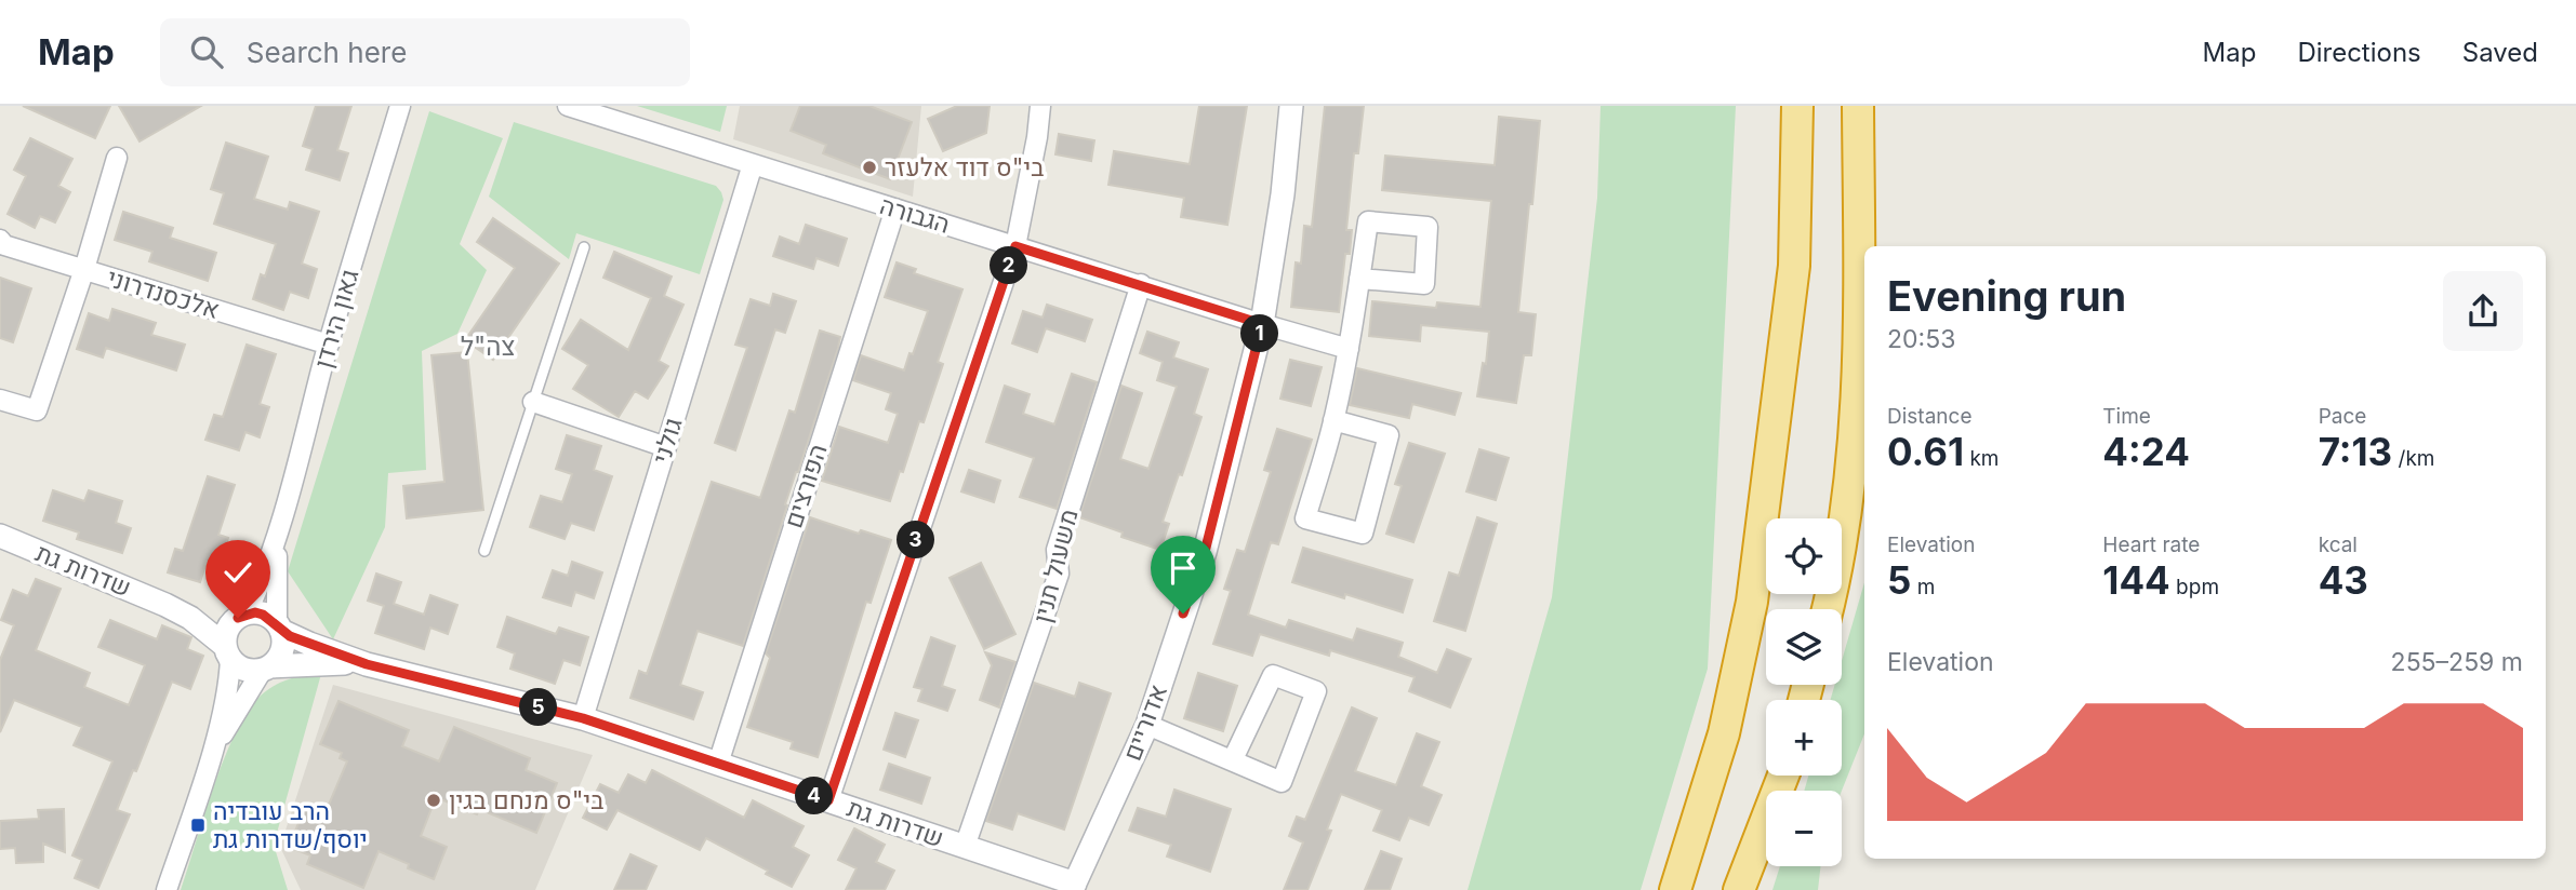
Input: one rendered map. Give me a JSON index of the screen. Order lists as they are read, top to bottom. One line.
{"streets":{"street":["הגבורה","אלכסנדרוני","גאון הירדן","גולני","הפורצים","משעול תנין","שדרות גת","אדוריים"]},"crossings":[["הגבורה","גולני"],["הגבורה","הפורצים"],["הגבורה","משעול תנין"],["הגבורה","אדוריים"],["אלכסנדרוני","גאון הירדן"],["גאון הירדן","שדרות גת"],["גולני","שדרות גת"],["הפורצים","שדרות גת"],["משעול תנין","שדרות גת"],["שדרות גת","אדוריים"]],"districts":["צה\"ל"],"places":{"other":["בי\"ס דוד אלעזר","בי\"ס מנחם בגין"],"transit":["הרב עובדיה יוסף/שדרות גת"]},"page":{"header":"Map","search":"Search here","nav":["Map","Directions","Saved"],"pins":["2","1","3","5","4"],"heading":["Evening run","20:53"],"stats":[["Distance","0.61 km"],["Time","4:24"],["Pace","7:13 /km"],["Elevation","5 m"],["Heart rate","144 bpm"],["kcal","43"]],"map_buttons":["+","−"],"chart":["Elevation","255–259 m"]}}
